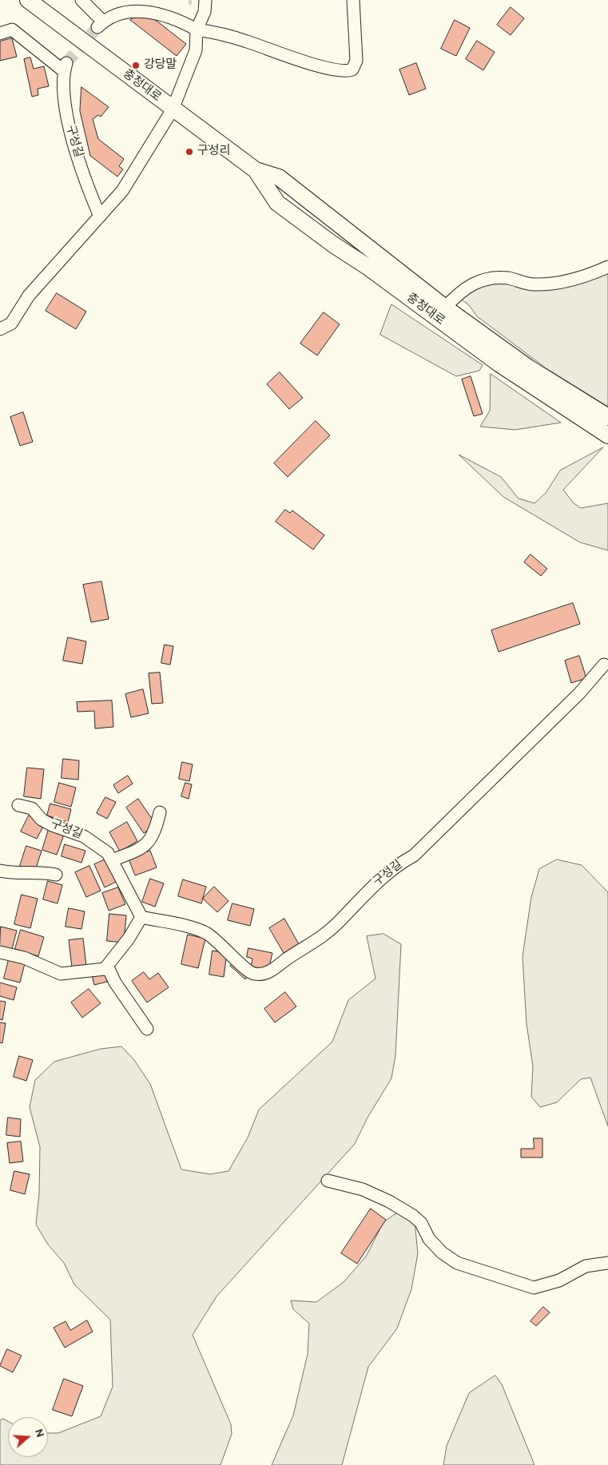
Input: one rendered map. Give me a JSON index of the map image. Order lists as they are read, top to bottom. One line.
{"streets":{"main road":["충청대로"],"street":["구성길"]},"places":["강당말","구성리"],"north":"right"}
